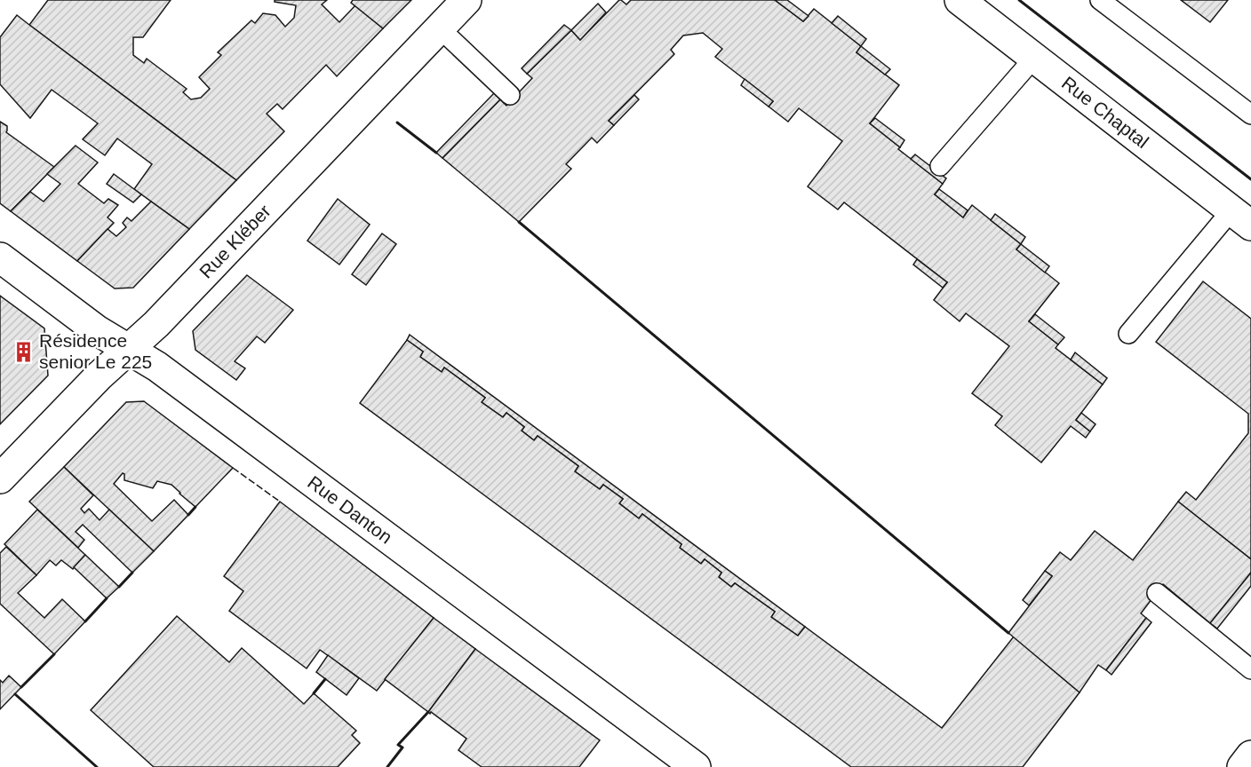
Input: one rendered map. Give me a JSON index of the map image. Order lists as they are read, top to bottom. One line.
{"streets":{"street":["Rue Chaptal","Rue Kléber","Rue Danton"]},"crossings":[["Rue Kléber","Rue Danton"]],"places":{"building":["Résidence senior Le 225"]}}
